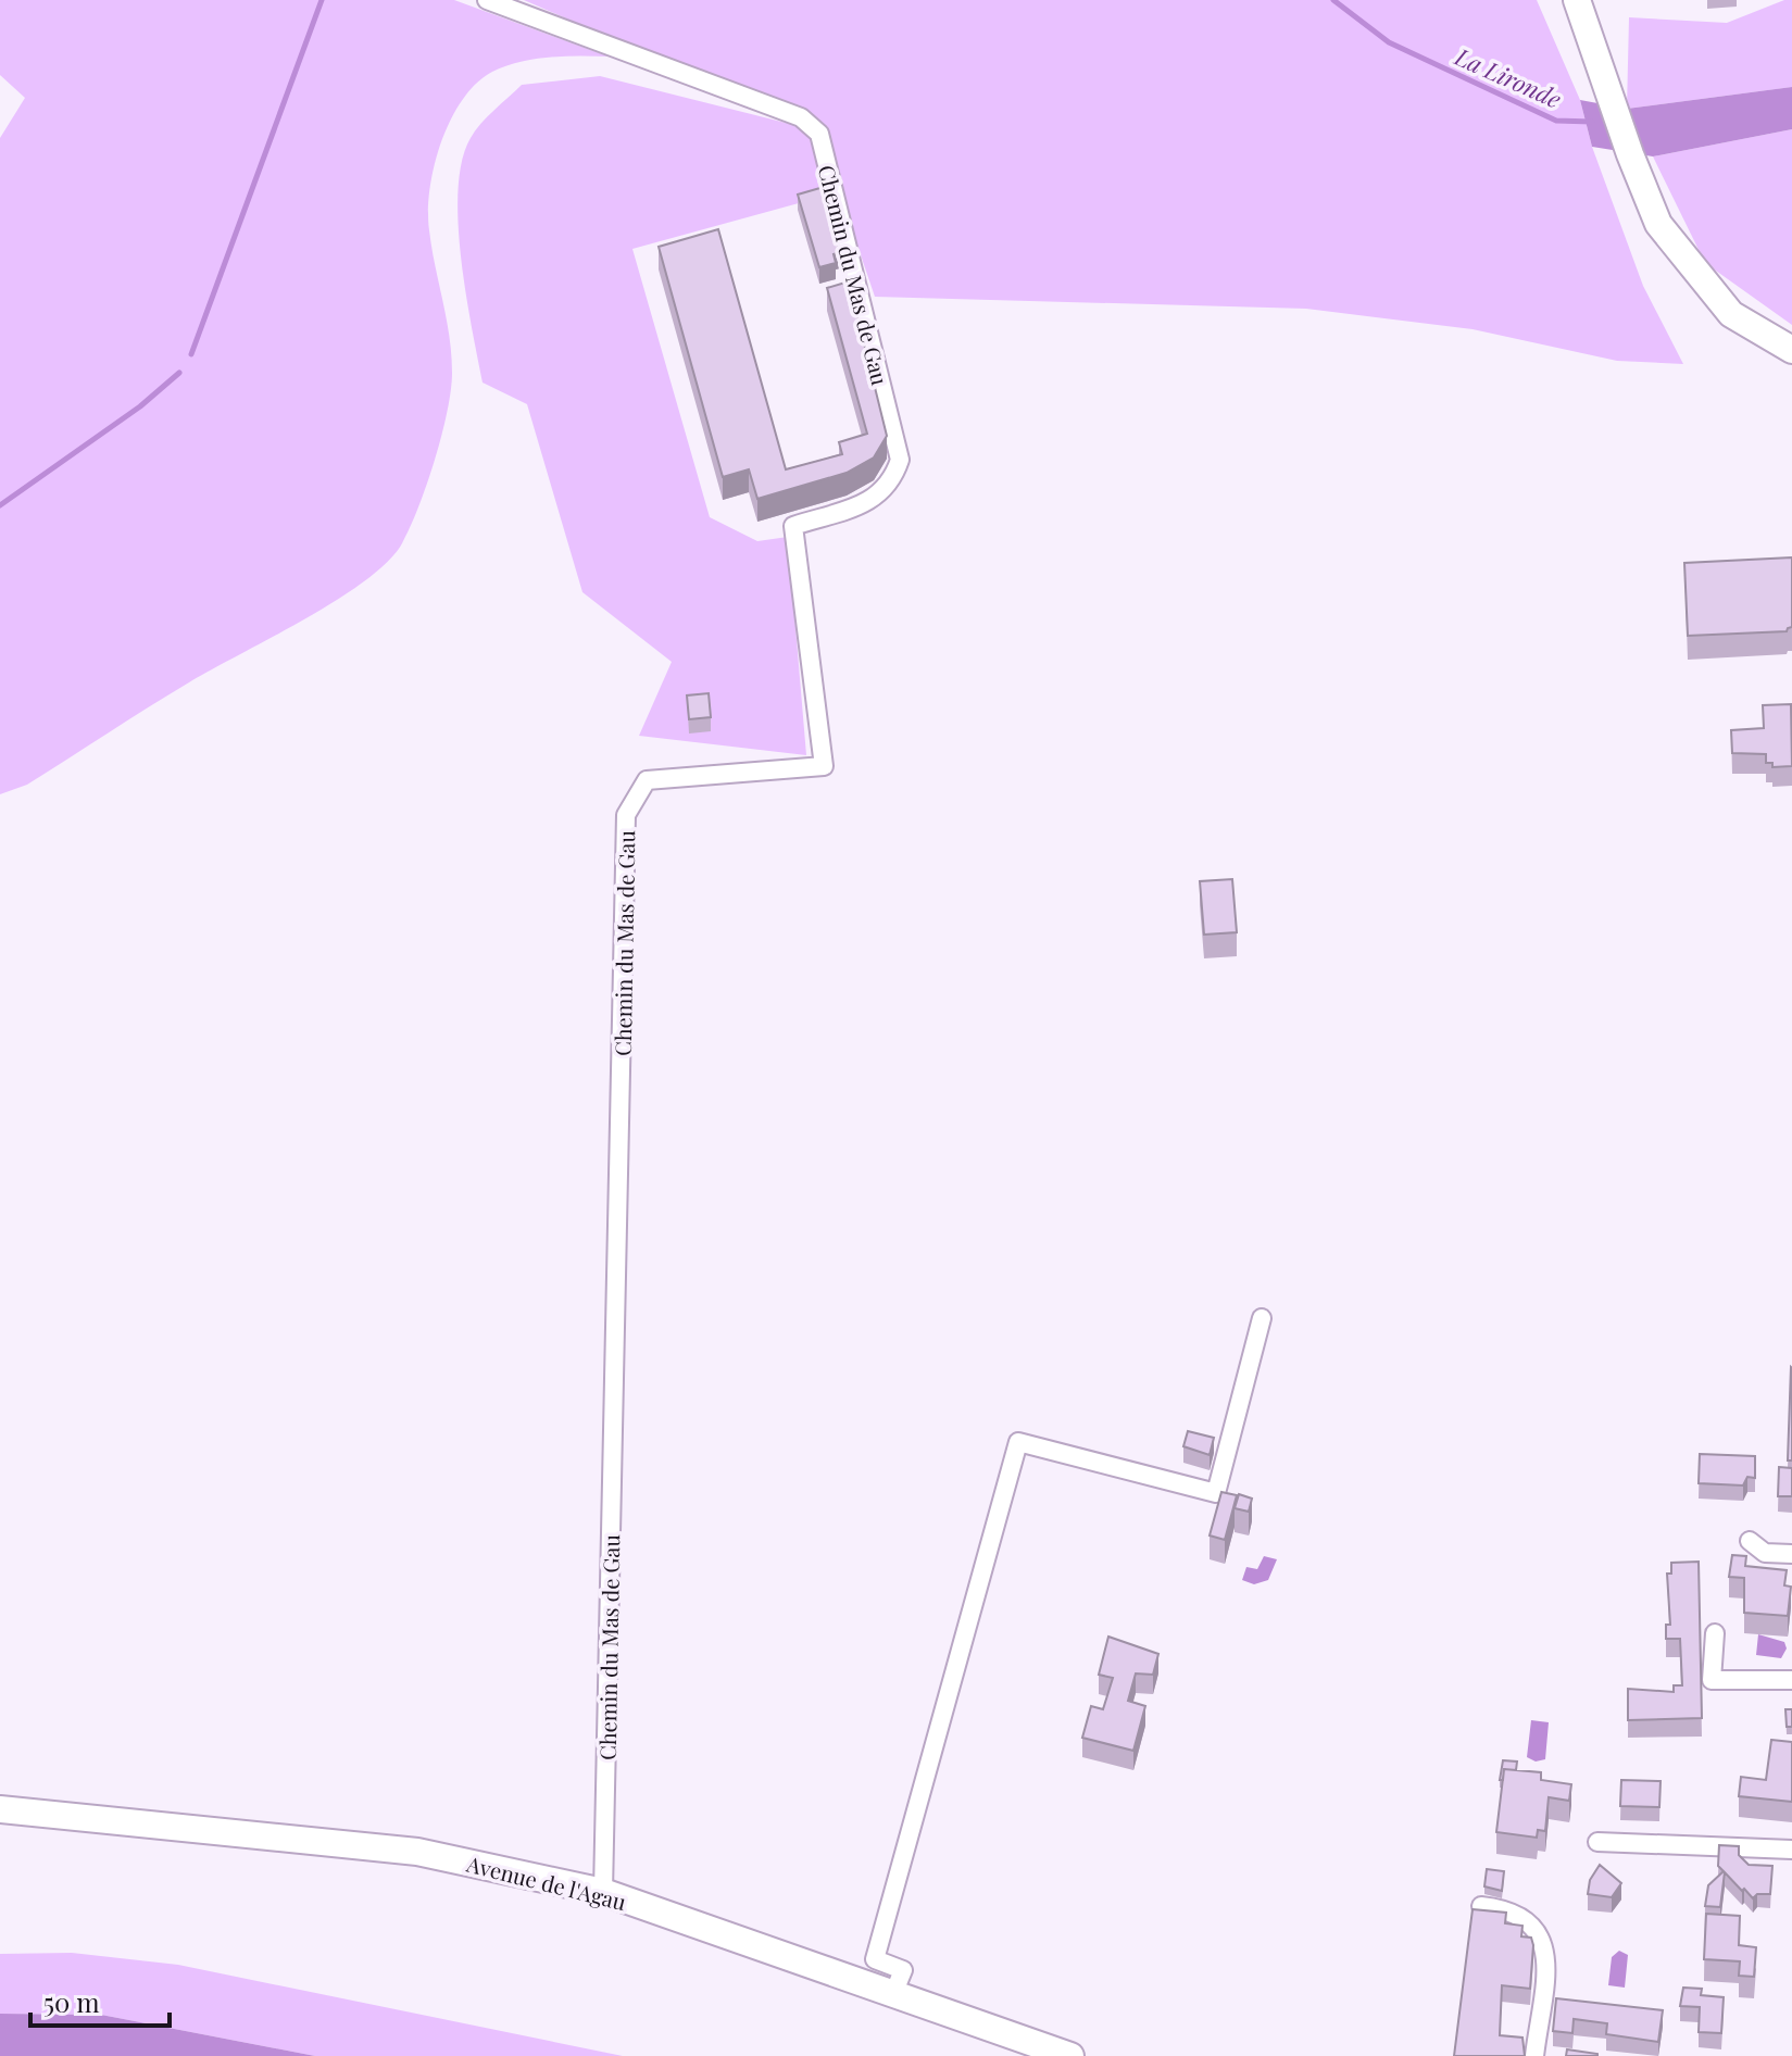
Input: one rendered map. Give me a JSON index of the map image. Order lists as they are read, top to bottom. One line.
{"streets":{"street":["Chemin du Mas de Gau","Avenue de l'Agau"]},"crossings":[["Chemin du Mas de Gau","Avenue de l'Agau"]],"water":["La Lironde"],"scale_bar":"50 m"}
